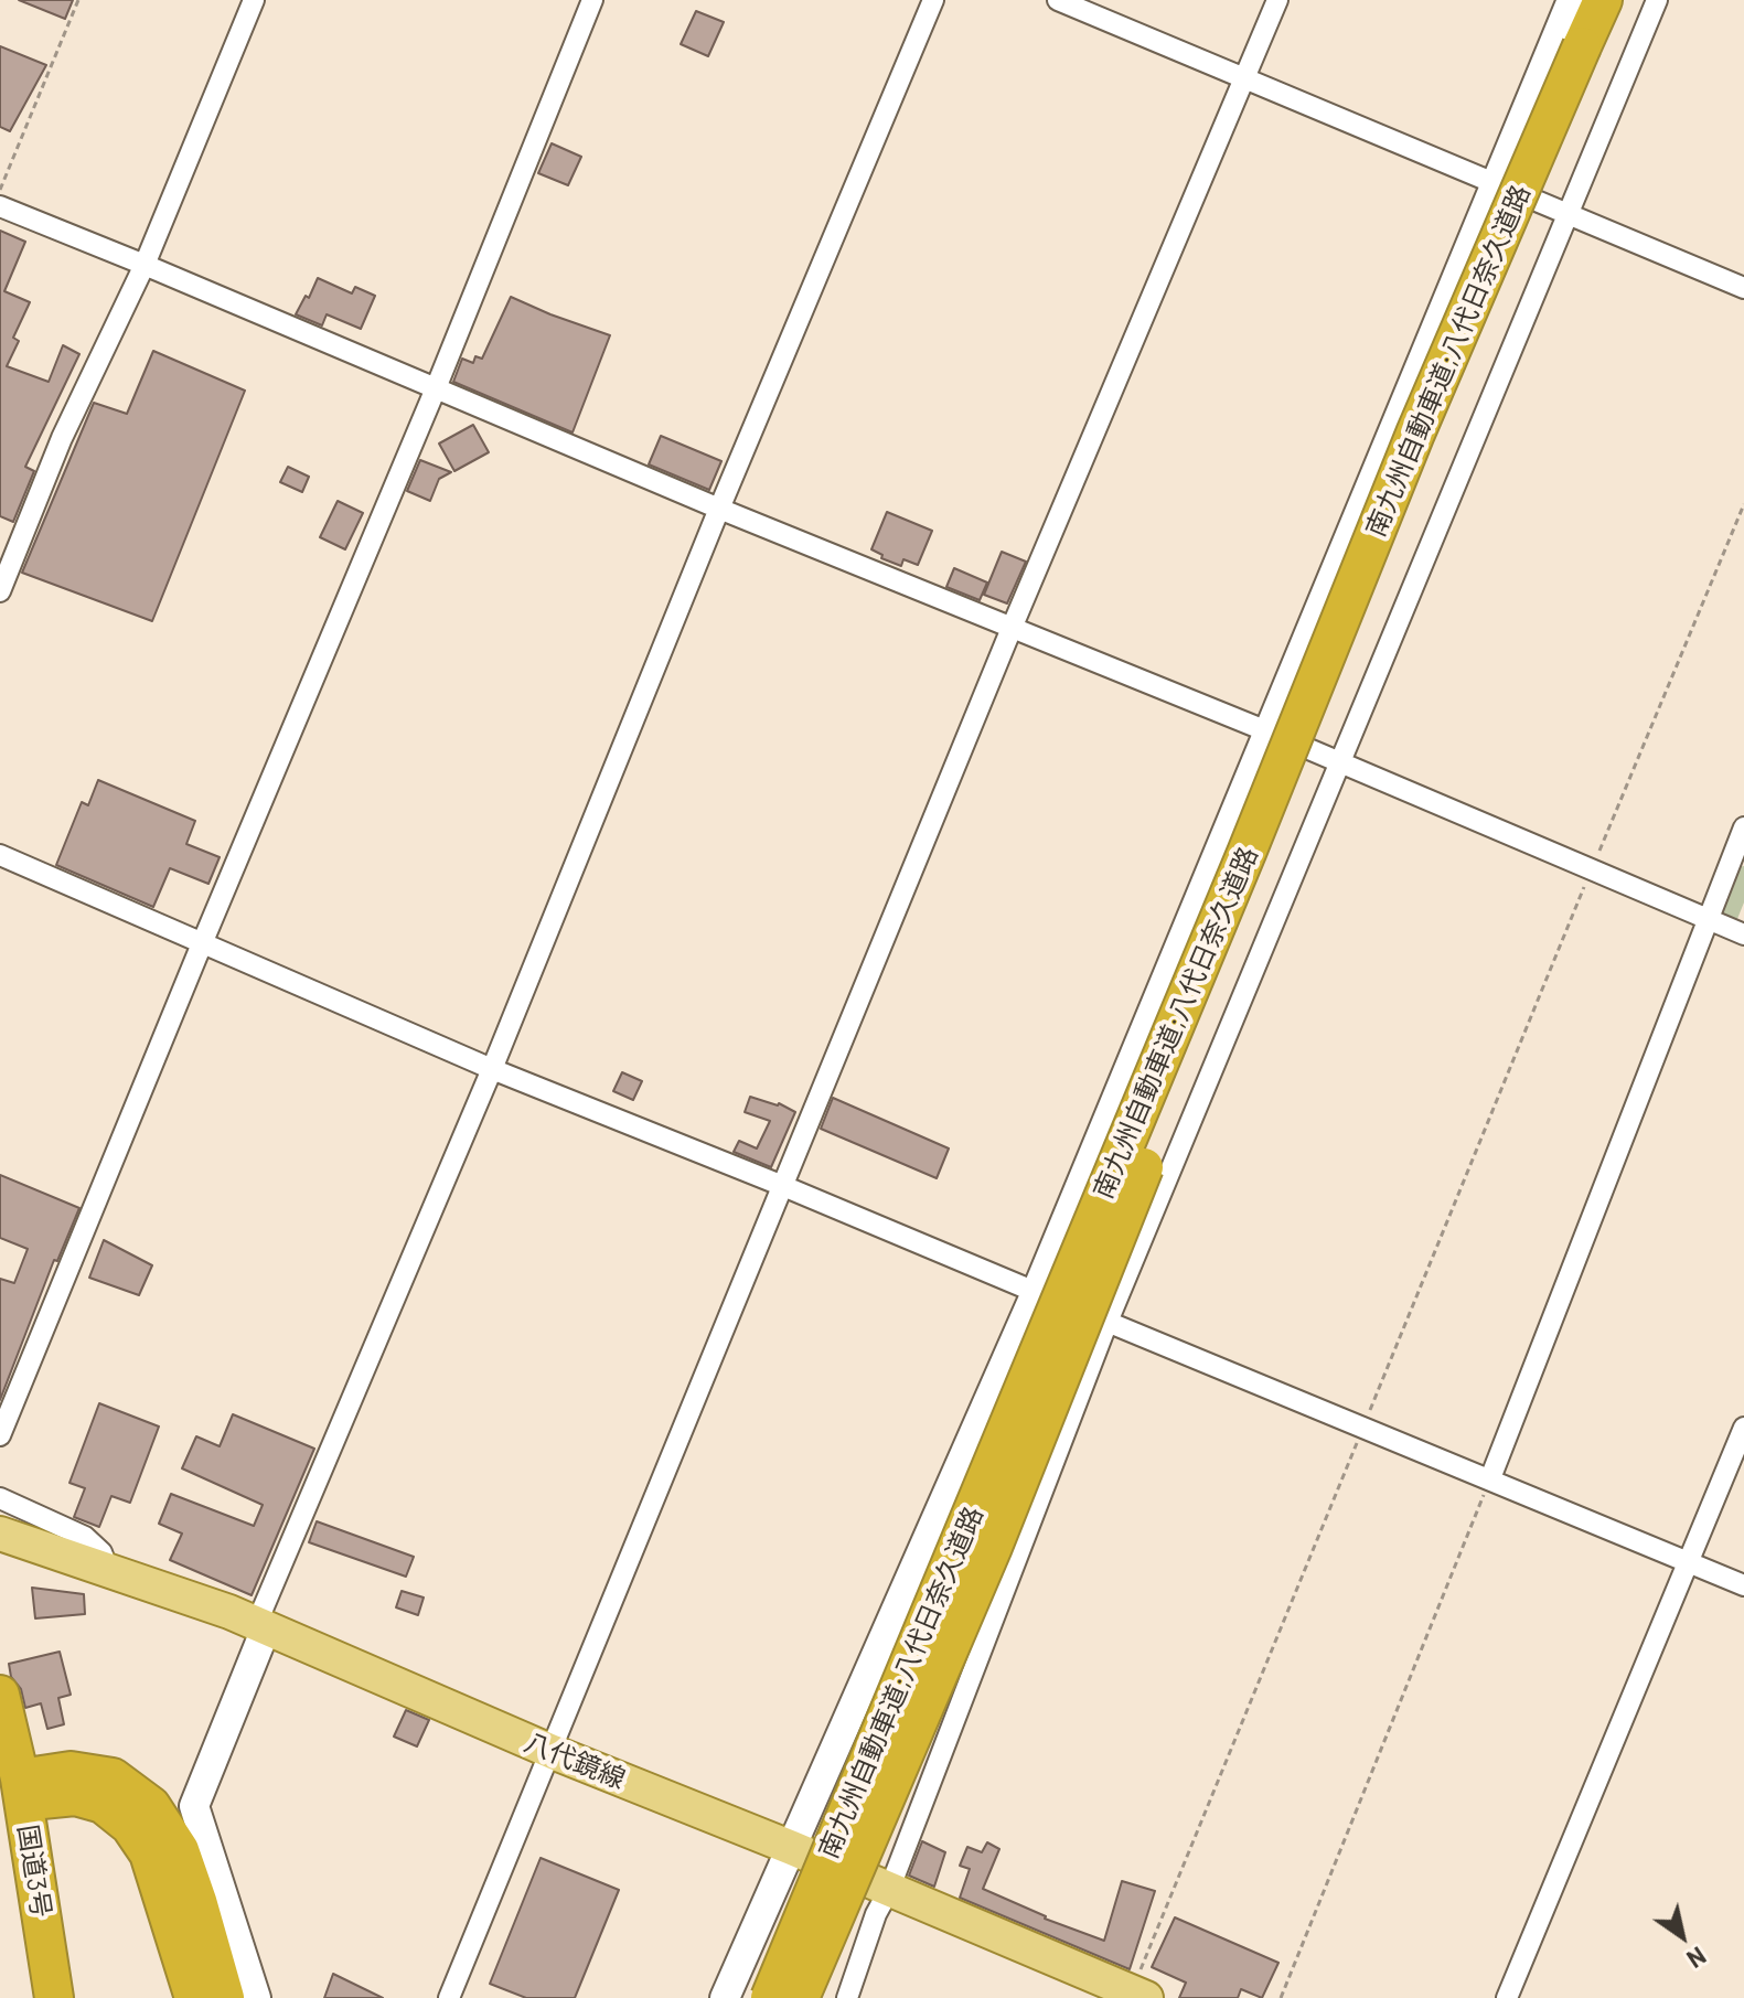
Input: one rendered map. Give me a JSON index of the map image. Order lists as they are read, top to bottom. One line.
{"streets":{"highway":["南九州自動車道;八代日奈久道路","国道3号"],"main road":["八代鏡線"]},"north":"bottom right"}
